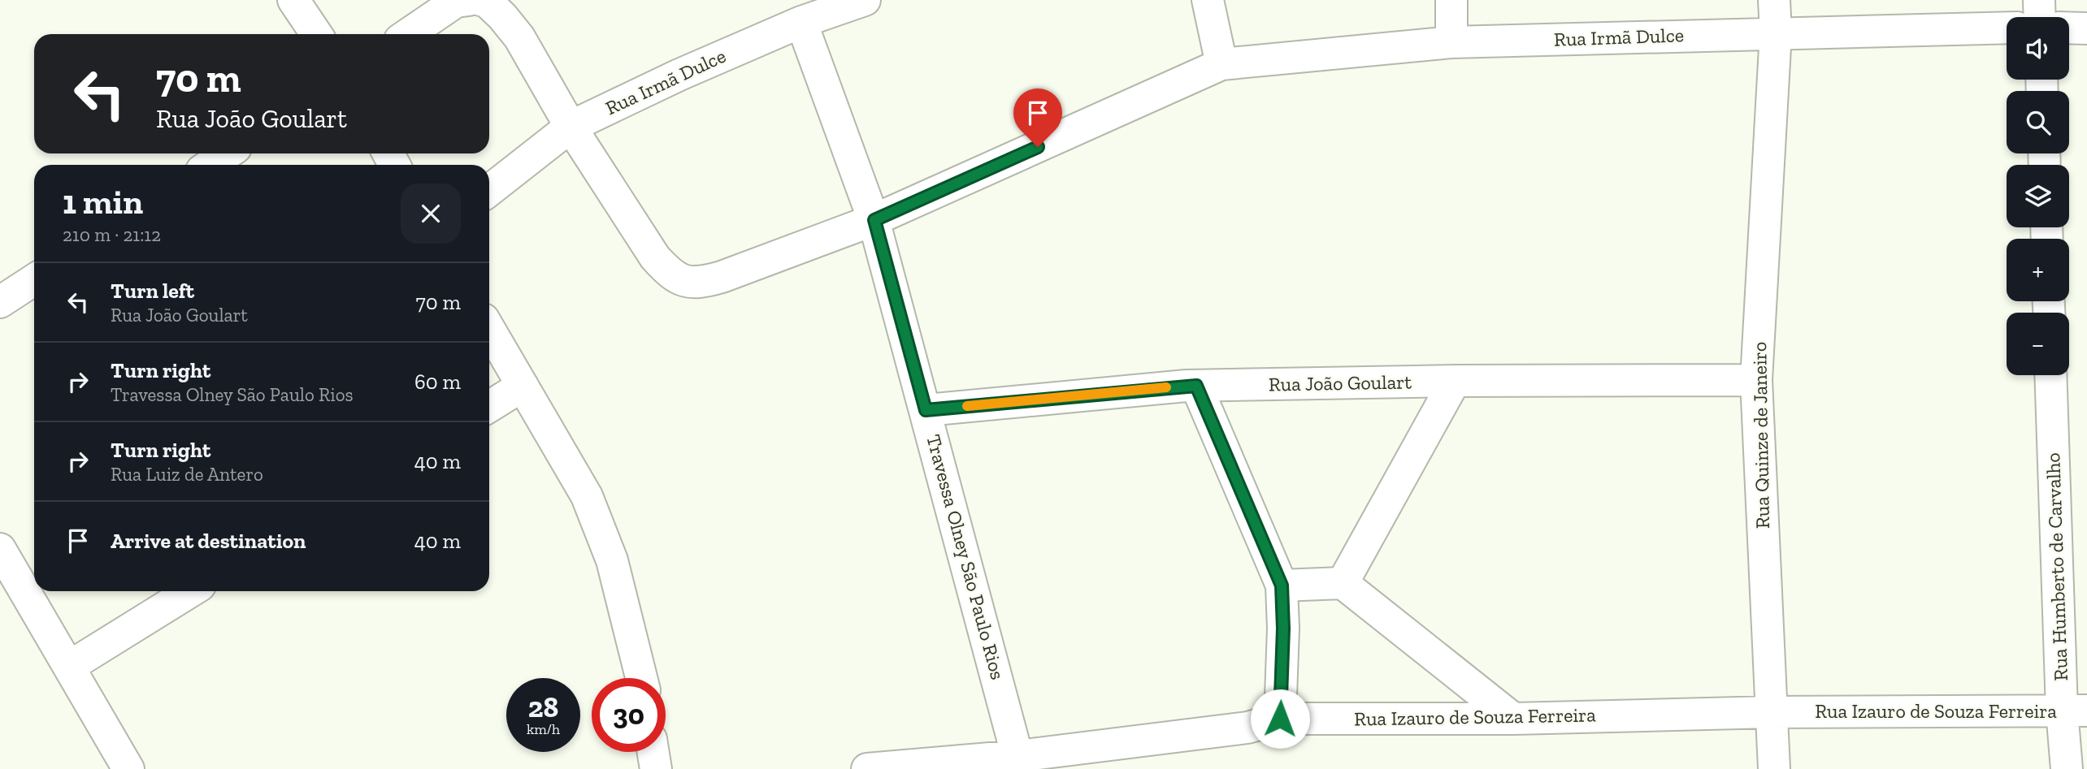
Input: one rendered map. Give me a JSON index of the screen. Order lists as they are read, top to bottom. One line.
{"streets":{"street":["Rua Irmã Dulce","Rua João Goulart","Rua Quinze de Janeiro","Travessa Olney São Paulo Rios","Rua Humberto de Carvalho","Rua Izauro de Souza Ferreira"]},"crossings":[["Rua Irmã Dulce","Rua Quinze de Janeiro"],["Rua Irmã Dulce","Travessa Olney São Paulo Rios"],["Rua João Goulart","Rua Quinze de Janeiro"],["Rua João Goulart","Travessa Olney São Paulo Rios"],["Rua Quinze de Janeiro","Rua Izauro de Souza Ferreira"],["Travessa Olney São Paulo Rios","Rua Izauro de Souza Ferreira"],["Rua Humberto de Carvalho","Rua Izauro de Souza Ferreira"]],"page":{"map_buttons":["+","−"],"turn":["70 m","Rua João Goulart"],"heading":["1 min","210 m · 21:12"],"list":[{"name":"Turn left","note":"Rua João Goulart","value":"70 m"},{"name":"Turn right","note":"Travessa Olney São Paulo Rios","value":"60 m"},{"name":"Turn right","note":"Rua Luiz de Antero","value":"40 m"},{"name":"Arrive at destination","value":"40 m"}],"speed":"28 km/h","limit":"30"}}
